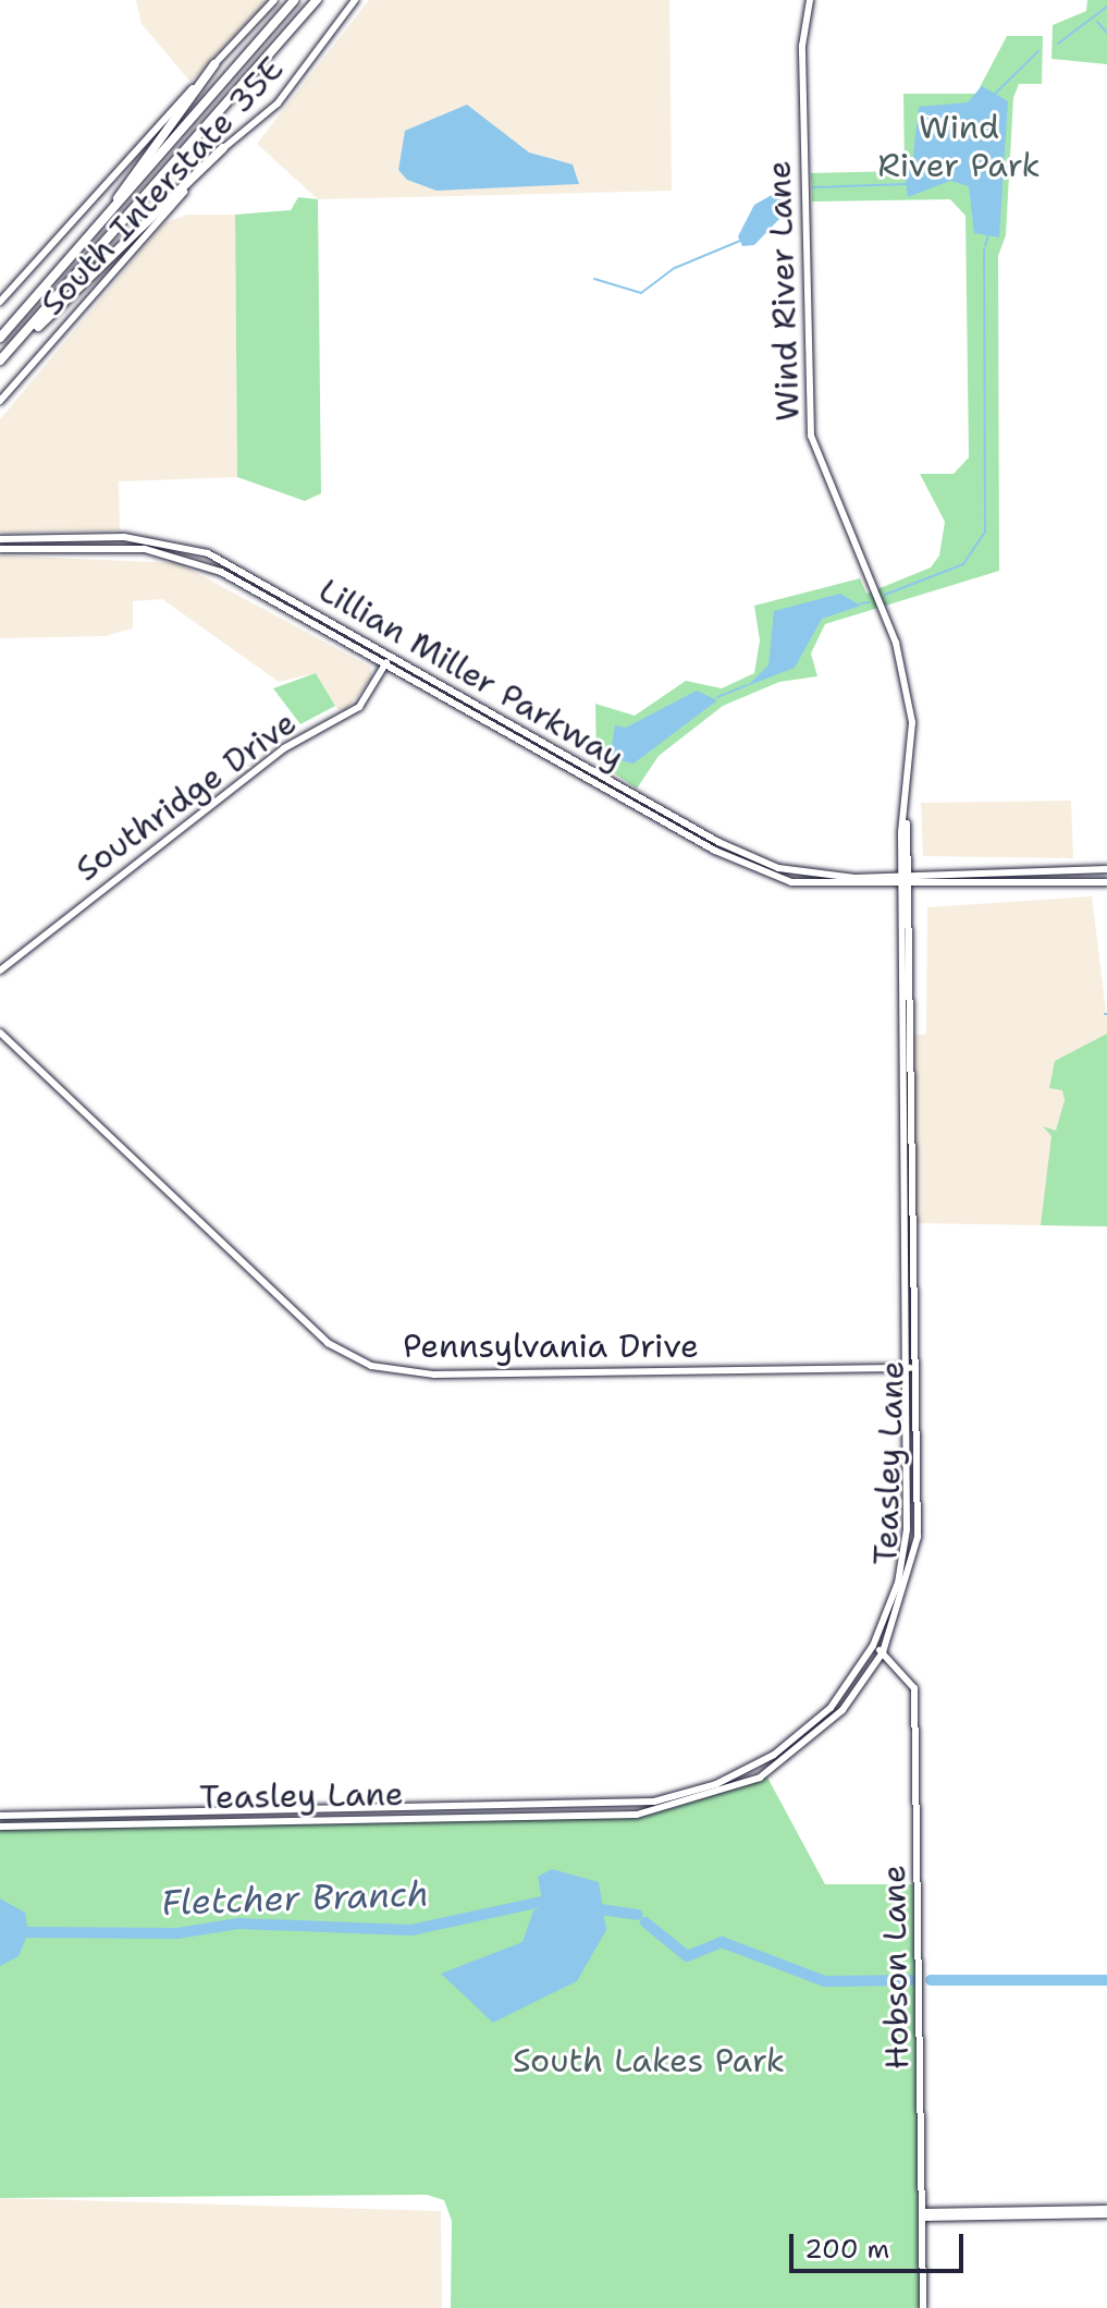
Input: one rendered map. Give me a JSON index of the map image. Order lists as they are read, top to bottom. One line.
{"streets":{"main road":["South Interstate 35E","Wind River Lane","Lillian Miller Parkway","Southridge Drive","Pennsylvania Drive","Teasley Lane","Hobson Lane"]},"crossings":[["Wind River Lane","Lillian Miller Parkway"],["Wind River Lane","Teasley Lane"],["Lillian Miller Parkway","Southridge Drive"],["Lillian Miller Parkway","Teasley Lane"],["Pennsylvania Drive","Teasley Lane"],["Teasley Lane","Hobson Lane"]],"water":["Fletcher Branch"],"parks":["Wind River Park","South Lakes Park"],"scale_bar":"200 m"}
